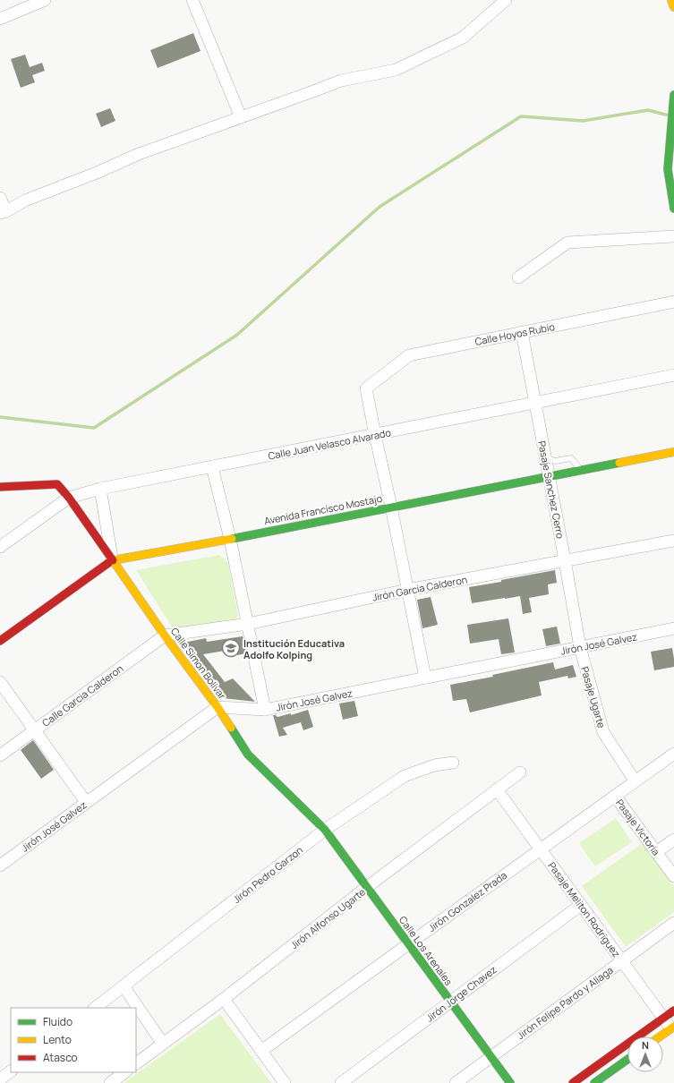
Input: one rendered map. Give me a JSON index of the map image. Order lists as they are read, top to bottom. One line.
{"streets":{"street":["Calle Hoyos Rubio","Calle Juan Velasco Alvarado","Pasaje Sanchez Cerro","Avenida Francisco Mostajo","Jirón Garcia Calderon","Jirón José Galvez","Calle Simon Bolivar","Calle Garcia Calderon","Pasaje Ugarte","Pasaje Victoria","Jirón Pedro Garzon","Jirón Gonzalez Prada","Pasaje Meliton Rodriguez","Jirón Alfonso Ugarte","Calle Los Arenales","Jirón Jorge Chavez","Jirón Felipe Pardo y Aliaga"]},"crossings":[["Calle Hoyos Rubio","Calle Juan Velasco Alvarado"],["Calle Hoyos Rubio","Pasaje Sanchez Cerro"],["Calle Juan Velasco Alvarado","Pasaje Sanchez Cerro"],["Calle Juan Velasco Alvarado","Calle Simon Bolivar"],["Pasaje Sanchez Cerro","Avenida Francisco Mostajo"],["Pasaje Sanchez Cerro","Jirón Garcia Calderon"],["Pasaje Sanchez Cerro","Jirón José Galvez"],["Pasaje Sanchez Cerro","Pasaje Ugarte"],["Avenida Francisco Mostajo","Calle Simon Bolivar"],["Jirón Garcia Calderon","Calle Simon Bolivar"],["Jirón Garcia Calderon","Calle Garcia Calderon"],["Jirón José Galvez","Calle Simon Bolivar"],["Jirón José Galvez","Pasaje Ugarte"],["Calle Simon Bolivar","Calle Garcia Calderon"],["Calle Simon Bolivar","Jirón Pedro Garzon"],["Calle Simon Bolivar","Calle Los Arenales"],["Pasaje Ugarte","Jirón Gonzalez Prada"],["Pasaje Victoria","Jirón Gonzalez Prada"],["Jirón Pedro Garzon","Calle Los Arenales"],["Jirón Gonzalez Prada","Pasaje Meliton Rodriguez"],["Jirón Gonzalez Prada","Calle Los Arenales"],["Pasaje Meliton Rodriguez","Jirón Alfonso Ugarte"],["Pasaje Meliton Rodriguez","Jirón Jorge Chavez"],["Pasaje Meliton Rodriguez","Jirón Felipe Pardo y Aliaga"],["Jirón Alfonso Ugarte","Calle Los Arenales"],["Calle Los Arenales","Jirón Jorge Chavez"],["Calle Los Arenales","Jirón Felipe Pardo y Aliaga"]],"places":{"school or university":["Institución Educativa Adolfo Kolping"]},"legend":["Fluido","Lento","Atasco"],"north":"top"}
